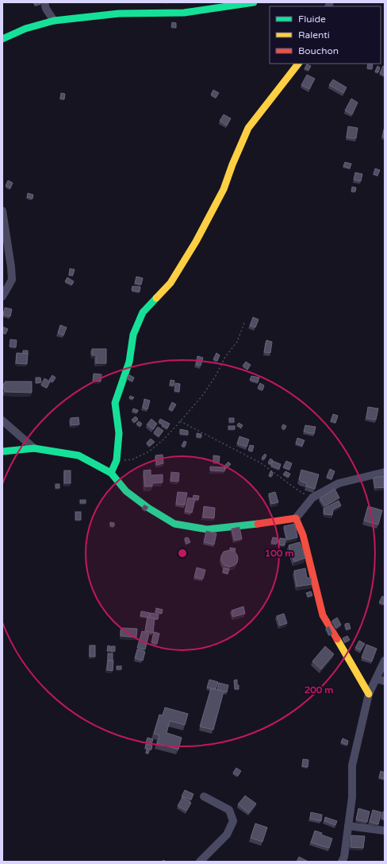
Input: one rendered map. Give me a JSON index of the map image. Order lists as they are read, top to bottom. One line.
{"legend":["Fluide","Ralenti","Bouchon"],"rings":["100 m","200 m"]}
